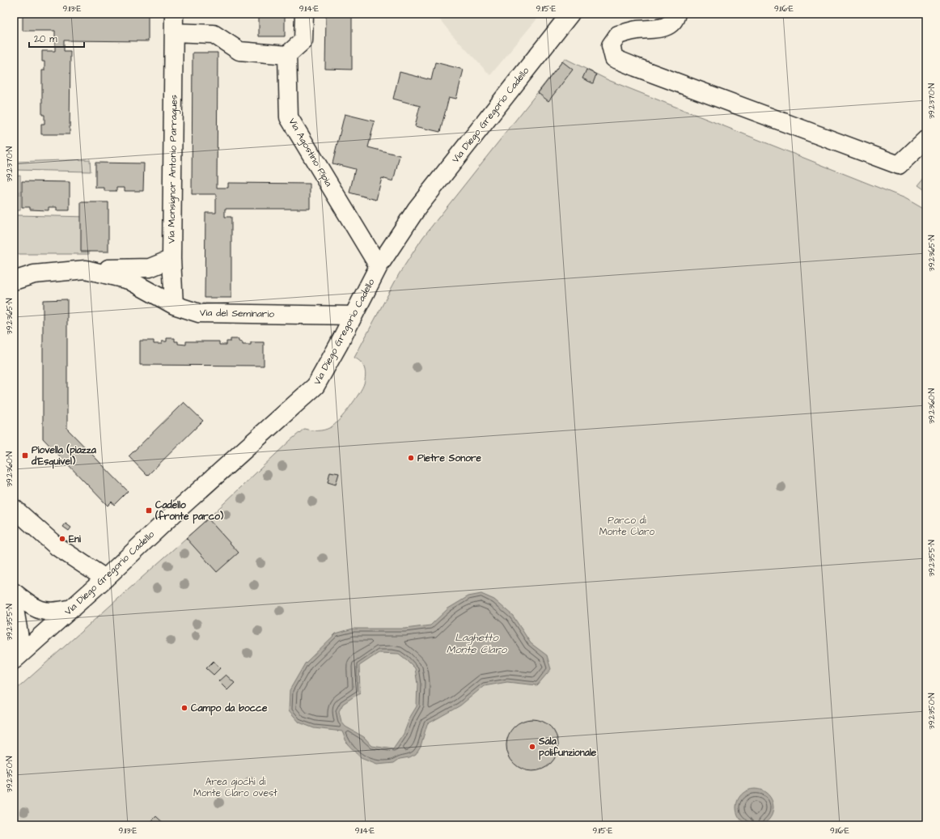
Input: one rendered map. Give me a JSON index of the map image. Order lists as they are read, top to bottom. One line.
{"streets":{"street":["Via Diego Gregorio Cadello","Via Agostino Pipia","Via Monsignor Antonio Parragues","Via del Seminario"]},"crossings":[["Via Diego Gregorio Cadello","Via Agostino Pipia"],["Via Diego Gregorio Cadello","Via del Seminario"],["Via Monsignor Antonio Parragues","Via del Seminario"]],"water":["Laghetto Monte Claro"],"parks":["Parco di Monte Claro","Area giochi di Monte Claro ovest"],"places":{"transit":["Piovella (piazza d'Esquivel)","Cadello (fronte parco)"],"other":["Pietre Sonore","Eni","Campo da bocce","Sala polifunzionale"]},"scale_bar":"20 m","coordinates":["9.113°E","9.114°E","9.115°E","9.116°E","39.2370°N","39.2365°N","39.2360°N","39.2355°N","39.2350°N"]}
